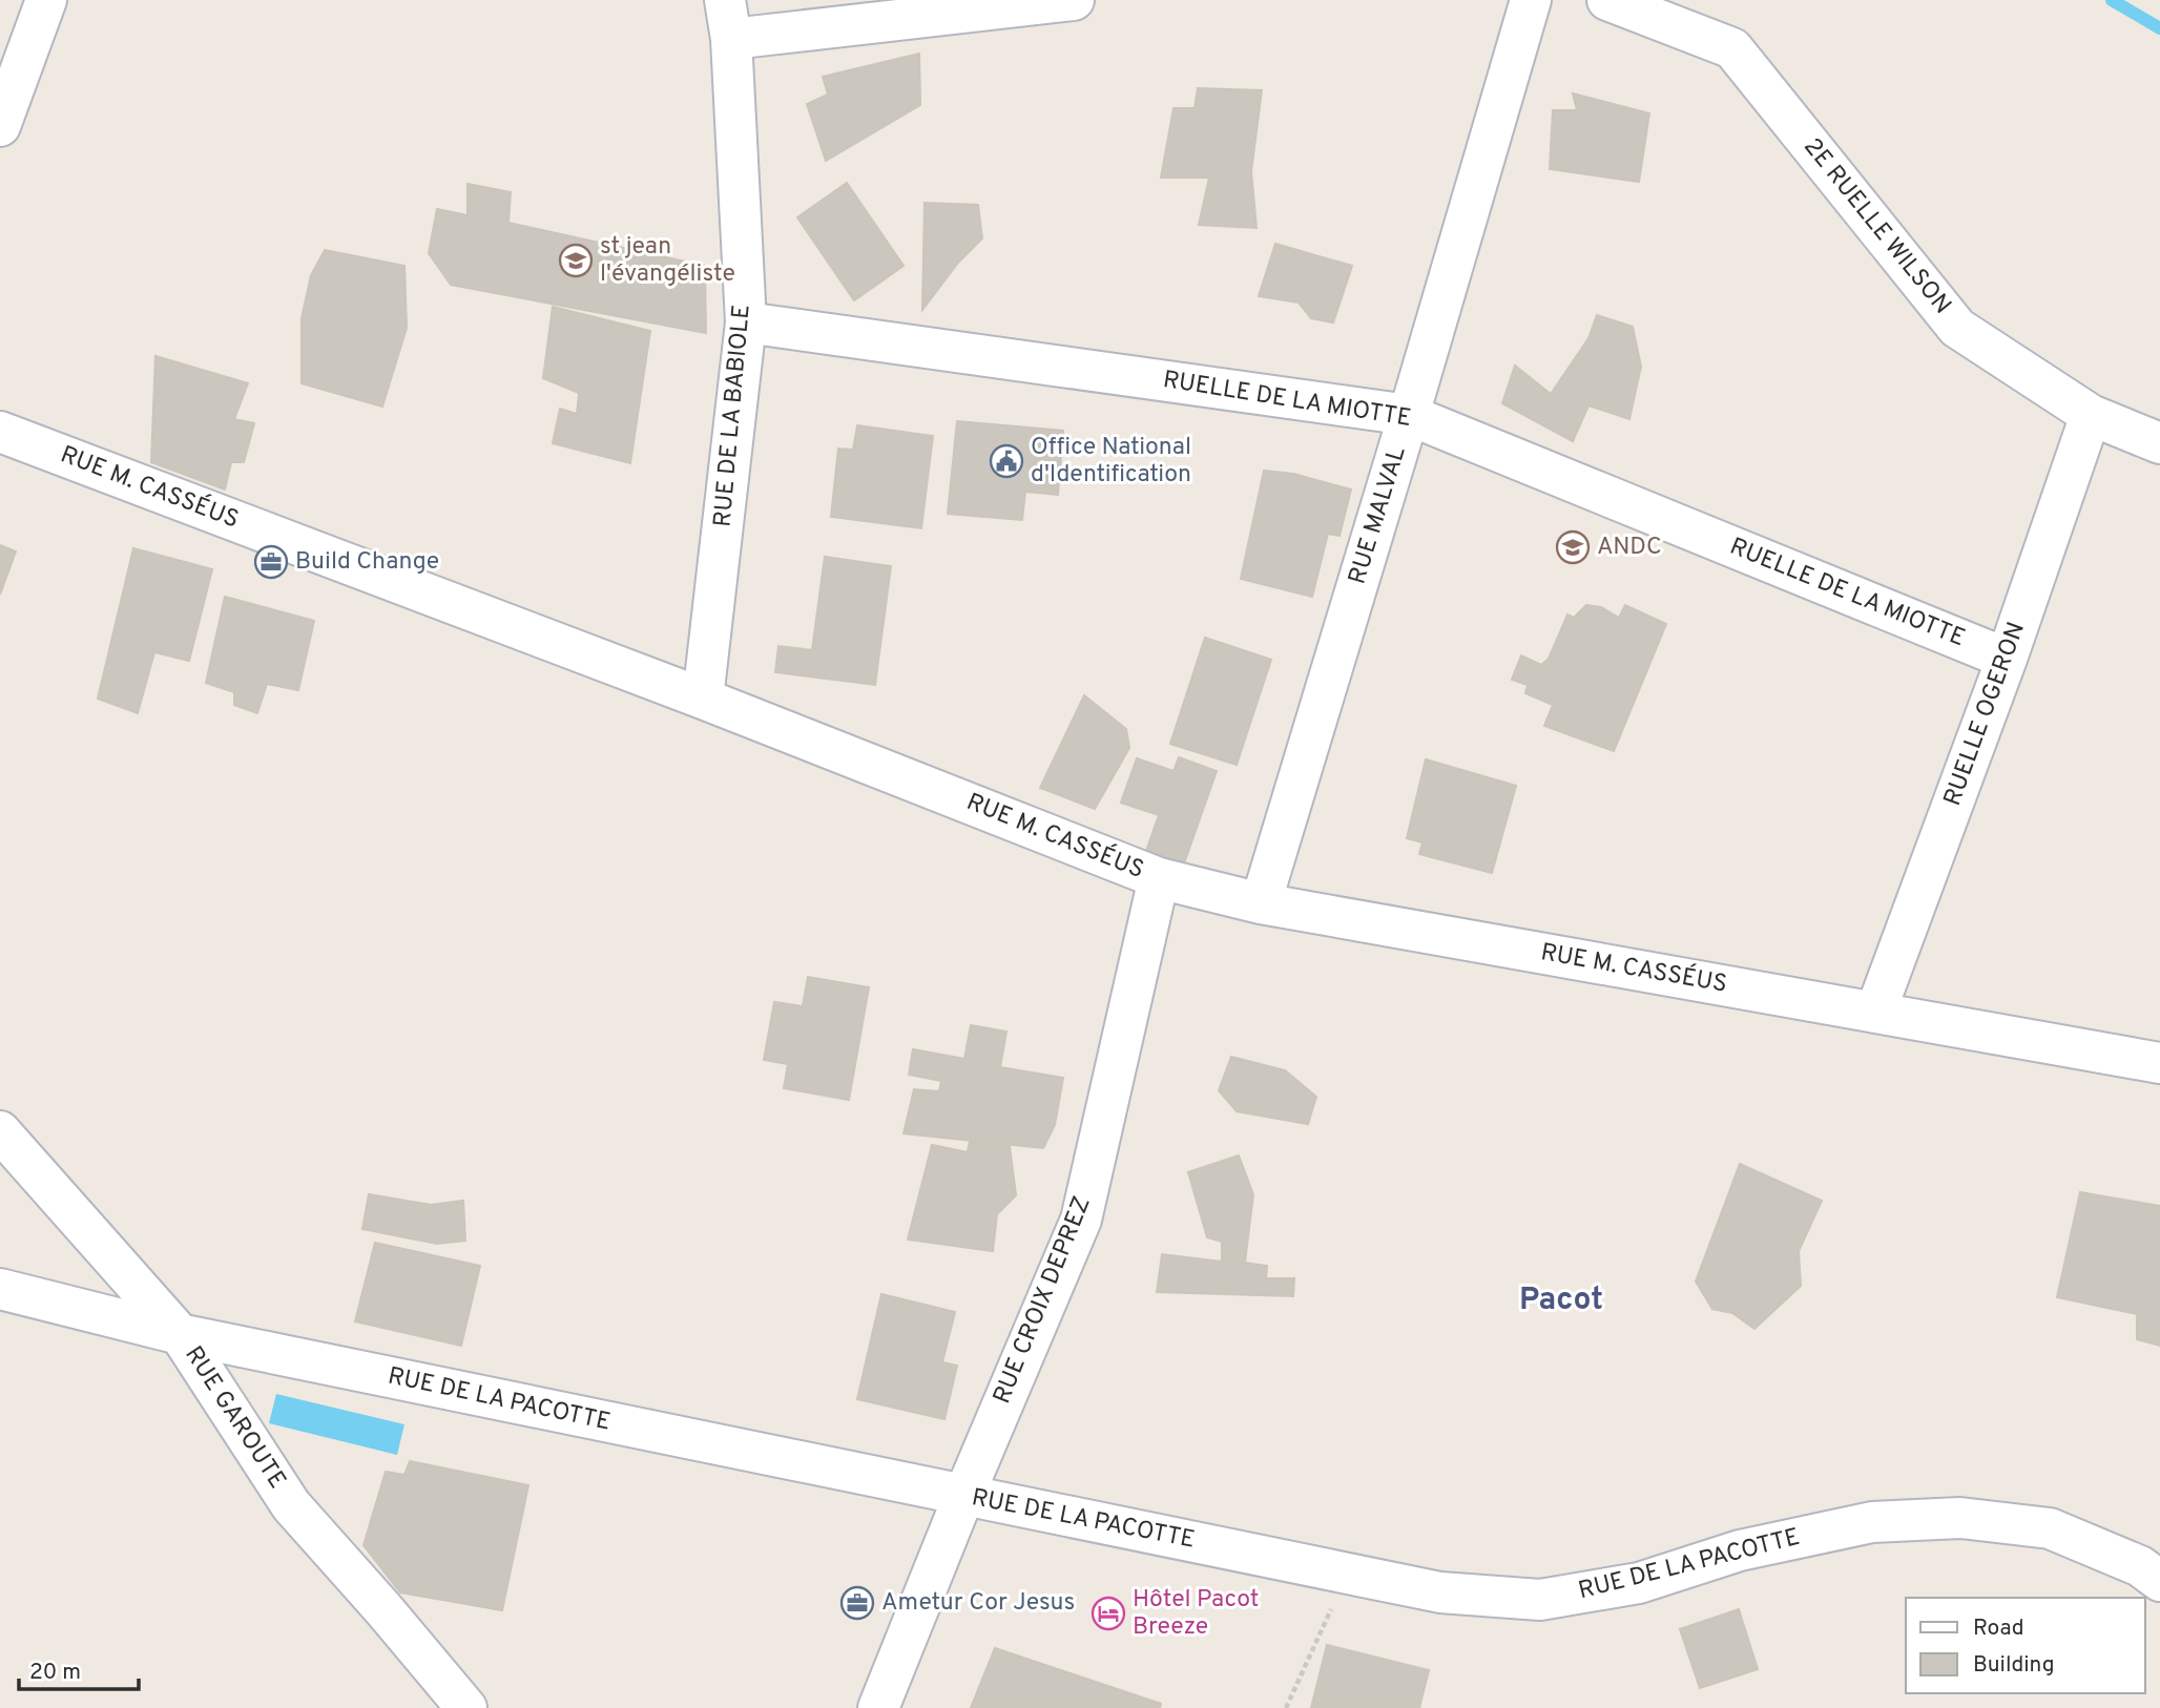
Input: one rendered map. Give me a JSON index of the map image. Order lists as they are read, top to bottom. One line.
{"streets":{"street":["2E RUELLE WILSON","RUELLE DE LA MIOTTE","RUE DE LA BABIOLE","RUE M. CASSÉUS","RUE MALVAL","RUELLE OGERON","RUE CROIX DEPREZ","RUE DE LA PACOTTE","RUE GAROUTE"]},"crossings":[["2E RUELLE WILSON","RUELLE OGERON"],["RUELLE DE LA MIOTTE","RUE DE LA BABIOLE"],["RUELLE DE LA MIOTTE","RUE MALVAL"],["RUELLE DE LA MIOTTE","RUELLE OGERON"],["RUE DE LA BABIOLE","RUE M. CASSÉUS"],["RUE M. CASSÉUS","RUE MALVAL"],["RUE M. CASSÉUS","RUELLE OGERON"],["RUE M. CASSÉUS","RUE CROIX DEPREZ"],["RUE CROIX DEPREZ","RUE DE LA PACOTTE"],["RUE DE LA PACOTTE","RUE GAROUTE"]],"districts":["Pacot"],"places":{"school or university":["st jean l'évangéliste","ANDC"],"public building":["Office National d'Identification"],"office":["Build Change","Ametur Cor Jesus"],"hotel":["Hôtel Pacot Breeze"]},"legend":["Road","Building"],"scale_bar":"20 m"}
